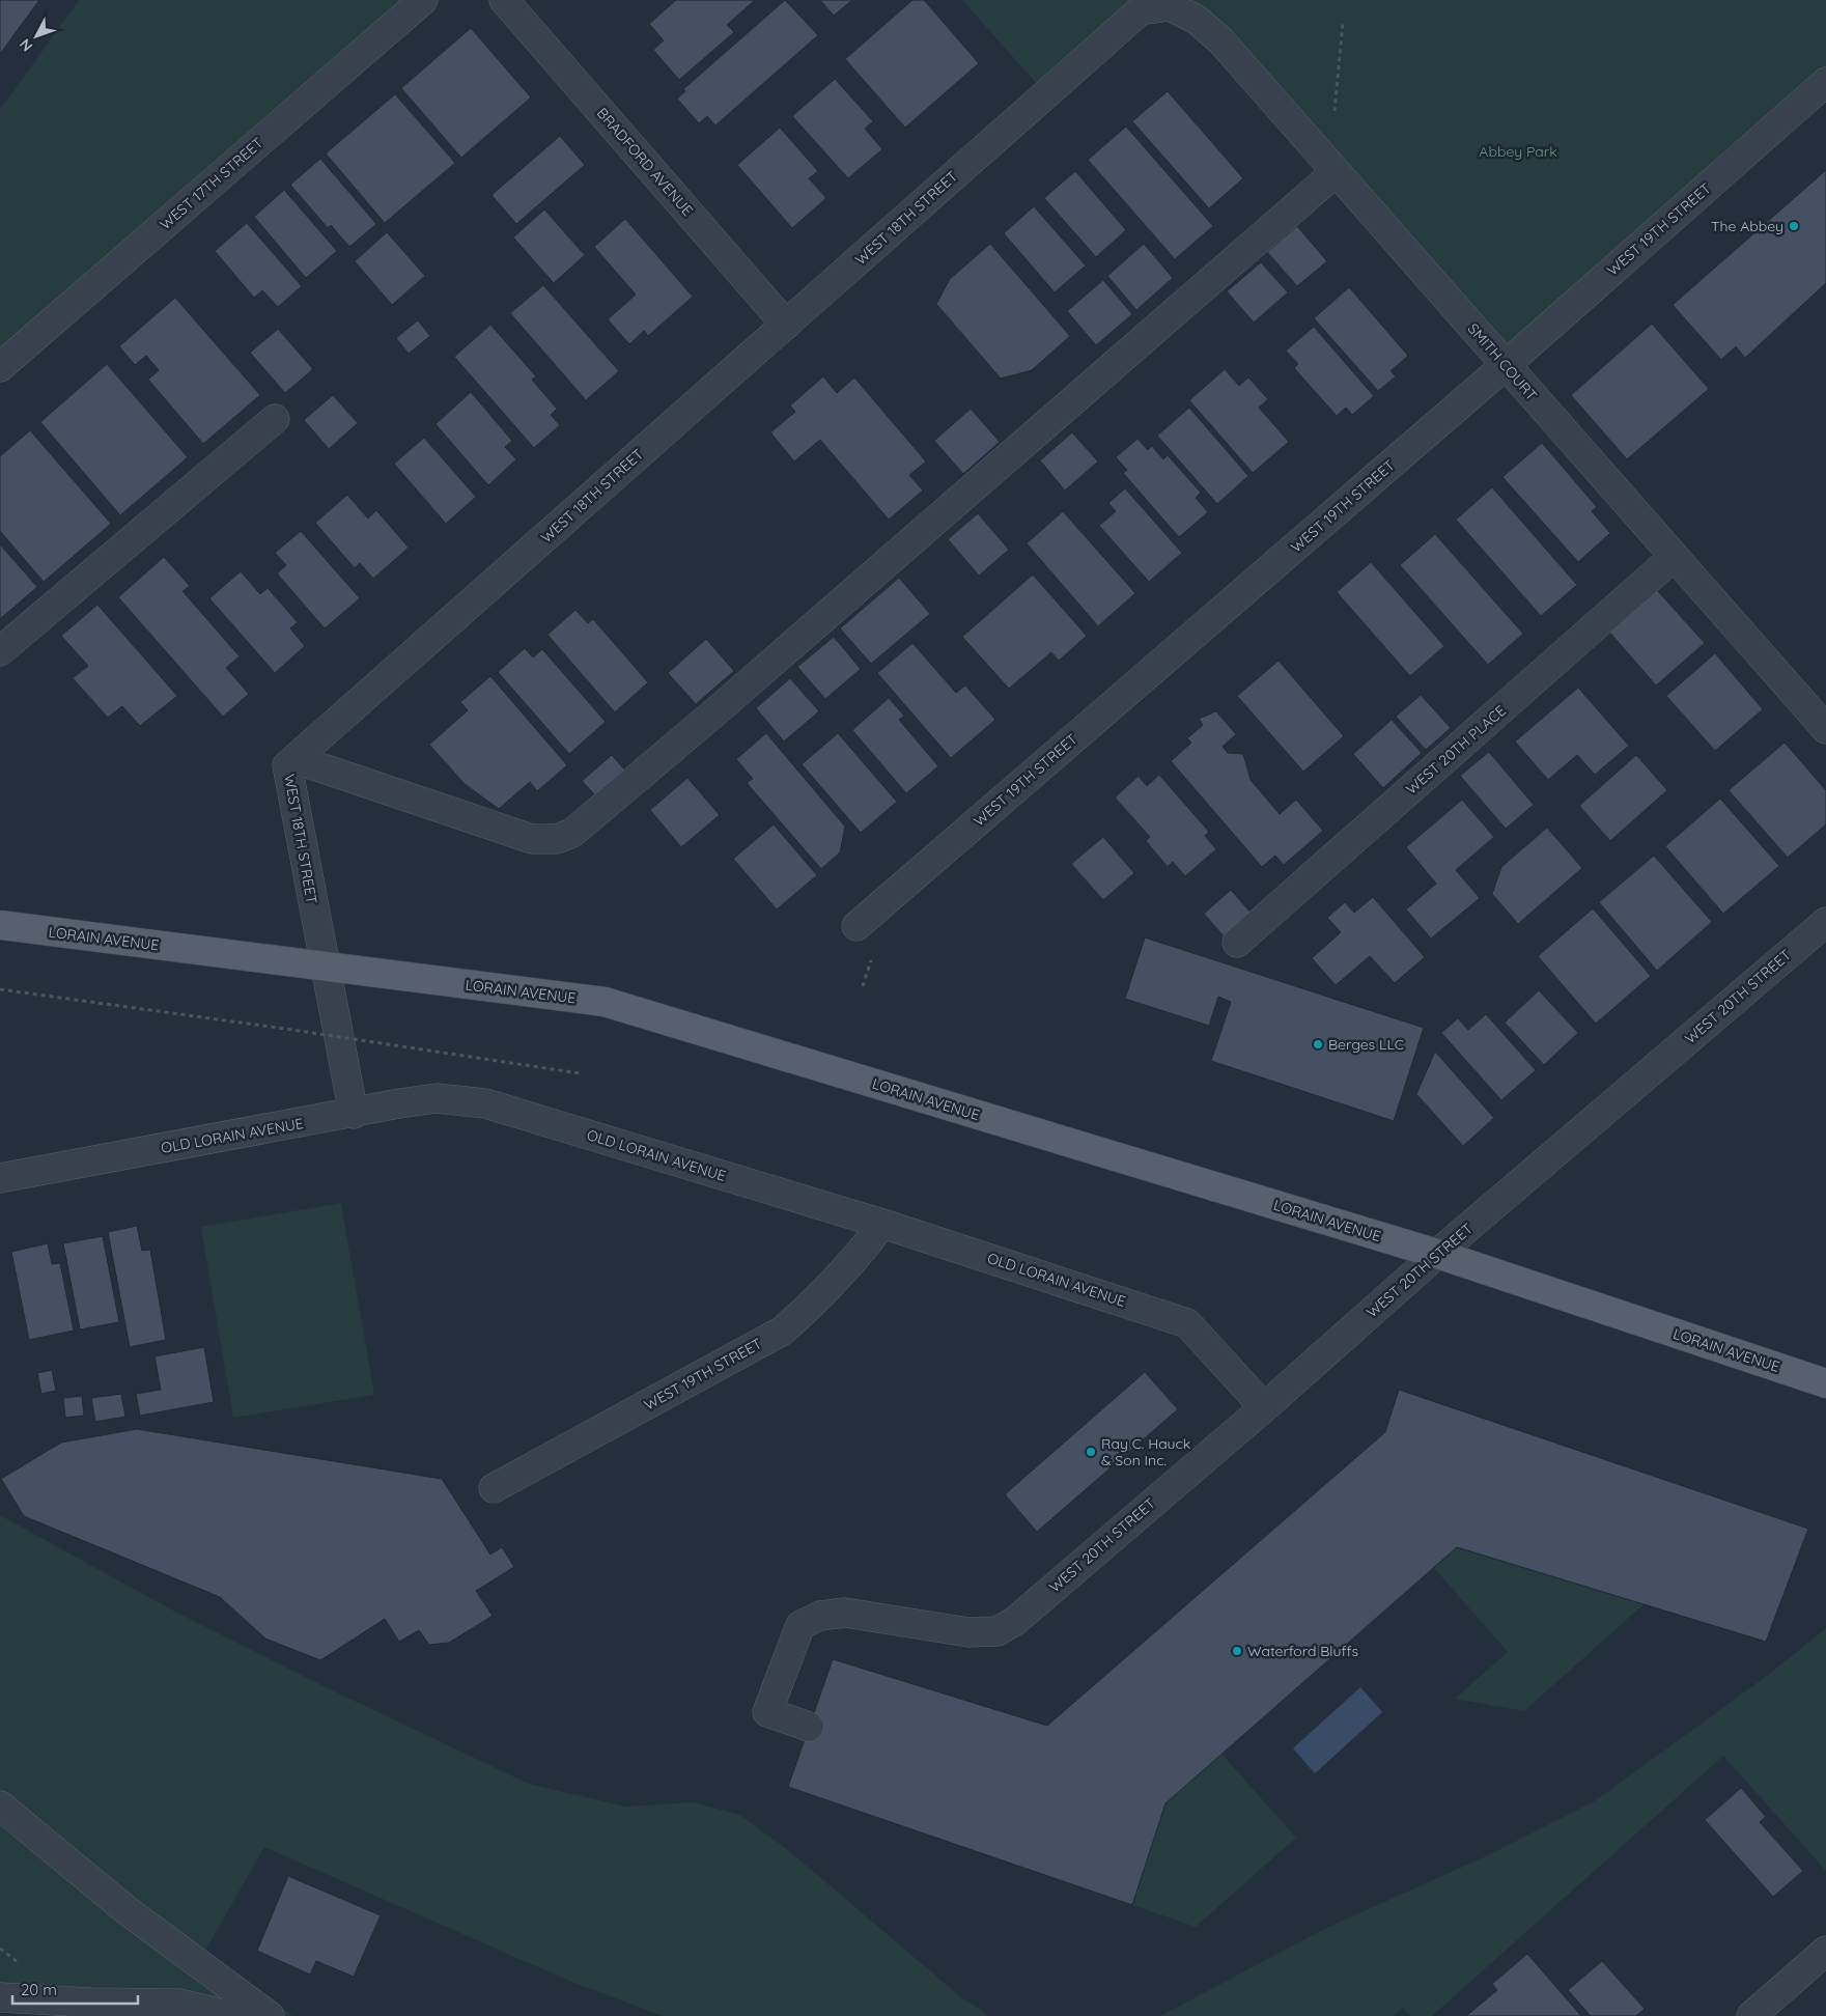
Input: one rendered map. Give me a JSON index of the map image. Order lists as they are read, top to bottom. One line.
{"streets":{"main road":["LORAIN AVENUE"],"street":["BRADFORD AVENUE","WEST 17TH STREET","WEST 18TH STREET","WEST 19TH STREET","SMITH COURT","WEST 20TH PLACE","WEST 20TH STREET","OLD LORAIN AVENUE"]},"crossings":[["BRADFORD AVENUE","WEST 18TH STREET"],["WEST 18TH STREET","SMITH COURT"],["WEST 18TH STREET","OLD LORAIN AVENUE"],["WEST 19TH STREET","SMITH COURT"],["WEST 19TH STREET","OLD LORAIN AVENUE"],["SMITH COURT","WEST 20TH PLACE"],["LORAIN AVENUE","WEST 20TH STREET"],["WEST 20TH STREET","OLD LORAIN AVENUE"]],"parks":["Abbey Park"],"places":["The Abbey","Berges LLC","Ray C. Hauck & Son Inc.","Waterford Bluffs"],"scale_bar":"20 m","north":"bottom left"}
